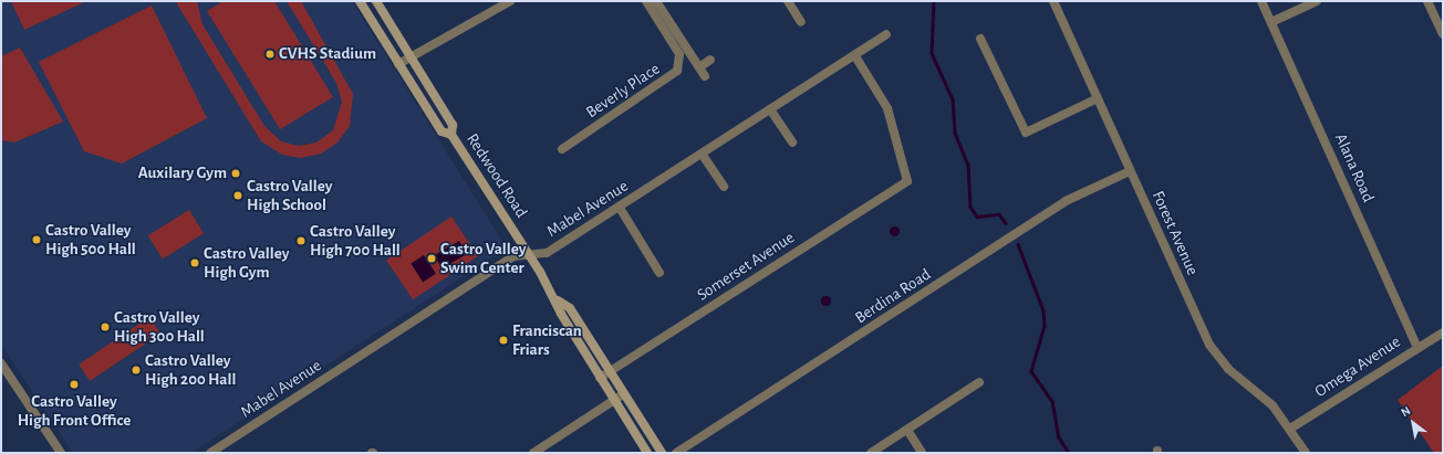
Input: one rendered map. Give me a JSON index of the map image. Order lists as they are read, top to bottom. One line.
{"streets":{"main road":["Redwood Road"],"street":["Beverly Place","Alana Road","Mabel Avenue","Forest Avenue","Somerset Avenue","Berdina Road","Omega Avenue"]},"crossings":[["Alana Road","Omega Avenue"],["Redwood Road","Mabel Avenue"],["Redwood Road","Somerset Avenue"],["Mabel Avenue","Somerset Avenue"],["Forest Avenue","Berdina Road"],["Forest Avenue","Omega Avenue"]],"places":["CVHS Stadium","Auxilary Gym","Castro Valley High School","Castro Valley High 500 Hall","Castro Valley High 700 Hall","Castro Valley Swim Center","Castro Valley High Gym","Castro Valley High 300 Hall","Franciscan Friars","Castro Valley High 200 Hall","Castro Valley High Front Office"],"north":"top left"}
